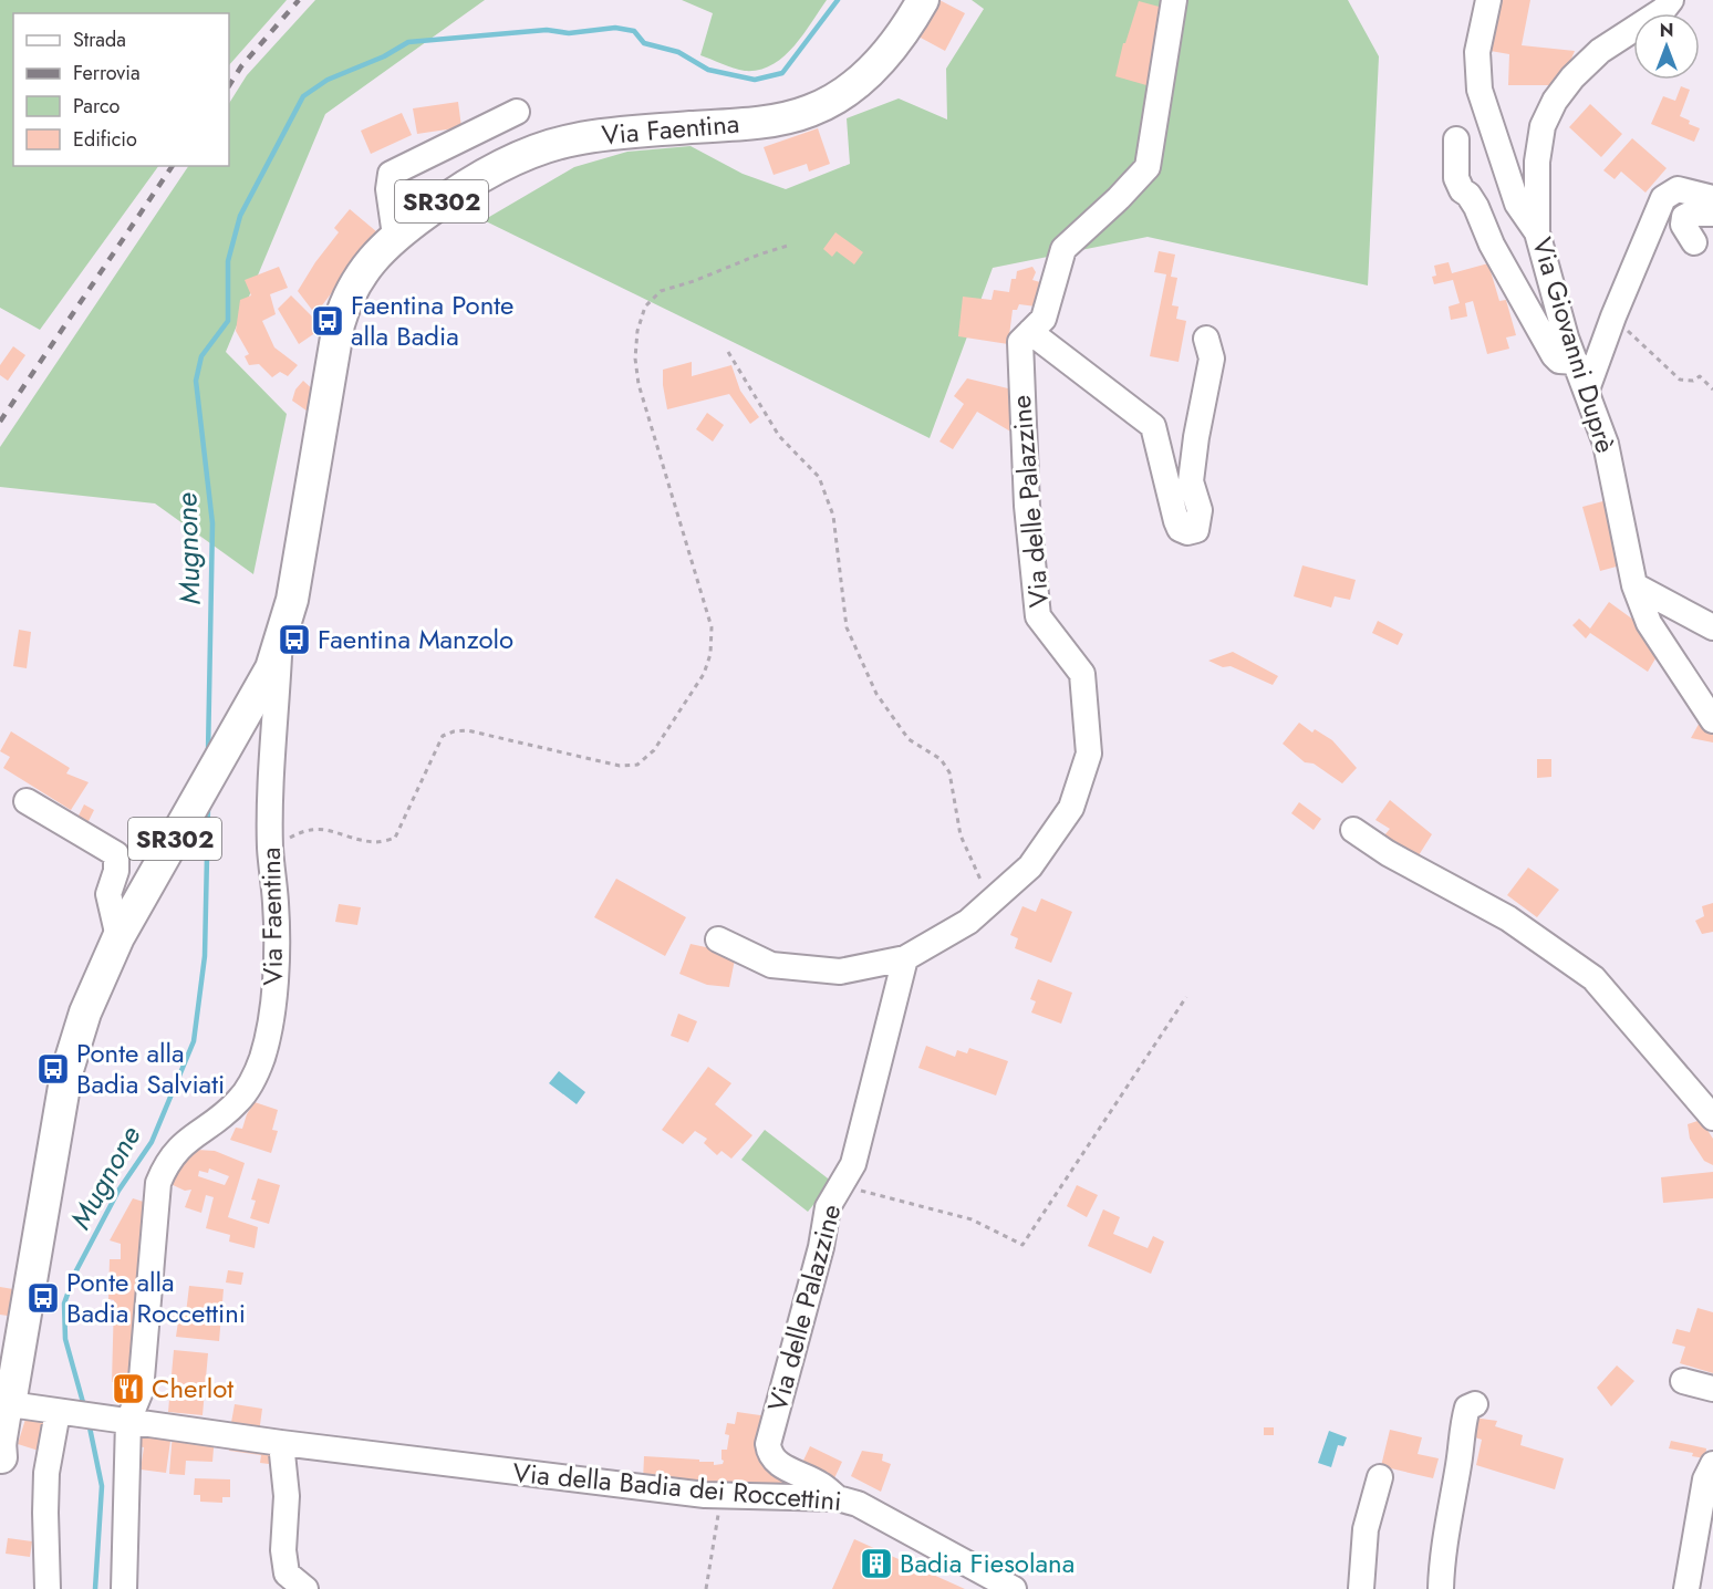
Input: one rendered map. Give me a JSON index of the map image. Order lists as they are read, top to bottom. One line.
{"streets":{"main road":["Via Faentina","SR302"],"street":["Via Giovanni Duprè","Via delle Palazzine","Via della Badia dei Roccettini"]},"crossings":[["Via Faentina","SR302"],["Via Faentina","Via della Badia dei Roccettini"],["Via delle Palazzine","Via della Badia dei Roccettini"]],"water":["Mugnone"],"places":{"bus stop":["Faentina Ponte alla Badia","Faentina Manzolo","Ponte alla Badia Salviati","Ponte alla Badia Roccettini"],"restaurant":["Cherlot"],"building":["Badia Fiesolana"]},"legend":["Strada","Ferrovia","Parco","Edificio"],"north":"top"}
